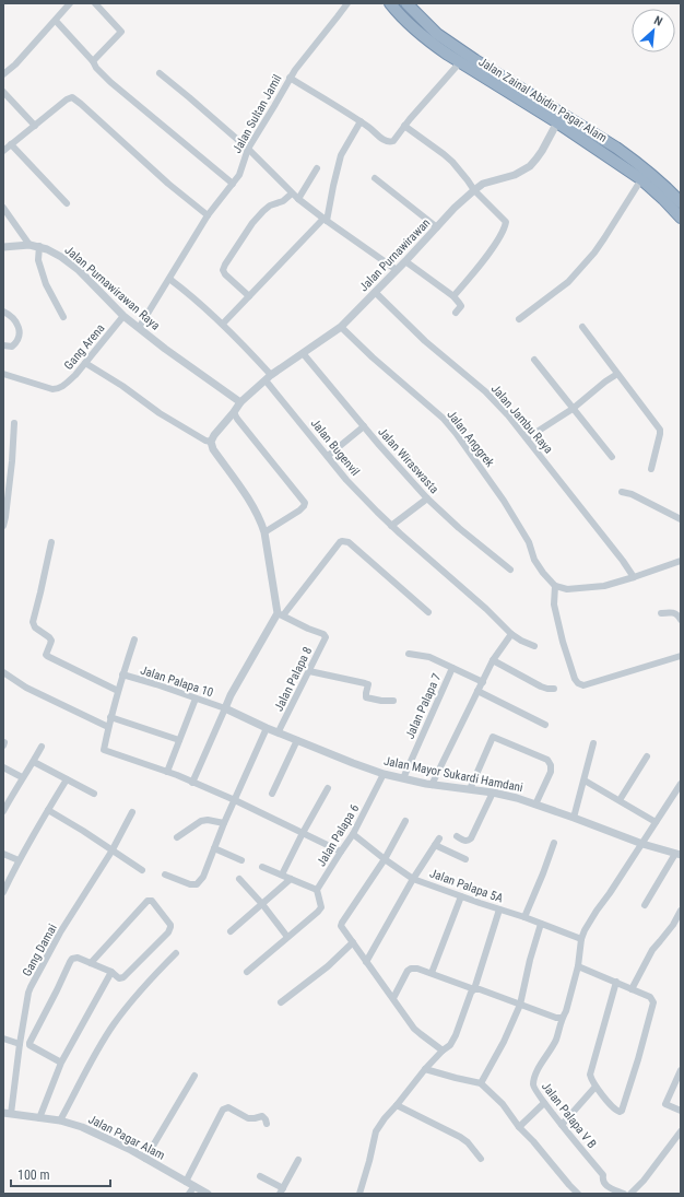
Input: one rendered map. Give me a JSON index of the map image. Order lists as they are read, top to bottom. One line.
{"streets":{"highway":["Jalan Zainal Abidin Pagar Alam"],"street":["Jalan Sultan Jamil","Jalan Purnawirawan","Jalan Purnawirawan Raya","Gang Arena","Jalan Jambu Raya","Jalan Anggrek","Jalan Bugenvil","Jalan Wiraswasta","Jalan Palapa 8","Jalan Palapa 10","Jalan Palapa 7","Jalan Mayor Sukardi Hamdani","Jalan Palapa 6","Jalan Palapa 5A","Gang Damai","Jalan Palapa V B","Jalan Pagar Alam"]},"crossings":[["Jalan Zainal Abidin Pagar Alam","Jalan Purnawirawan"],["Jalan Sultan Jamil","Jalan Purnawirawan Raya"],["Jalan Sultan Jamil","Jalan Bugenvil"],["Jalan Purnawirawan","Jalan Purnawirawan Raya"],["Jalan Purnawirawan","Jalan Jambu Raya"],["Jalan Purnawirawan","Jalan Anggrek"],["Jalan Purnawirawan","Jalan Bugenvil"],["Jalan Purnawirawan","Jalan Wiraswasta"],["Jalan Purnawirawan Raya","Gang Arena"],["Jalan Palapa 8","Jalan Mayor Sukardi Hamdani"],["Jalan Palapa 10","Jalan Mayor Sukardi Hamdani"],["Jalan Palapa 7","Jalan Mayor Sukardi Hamdani"],["Jalan Mayor Sukardi Hamdani","Jalan Palapa 6"],["Jalan Mayor Sukardi Hamdani","Jalan Palapa V B"],["Jalan Palapa 6","Jalan Palapa 5A"],["Jalan Palapa 5A","Jalan Palapa V B"],["Gang Damai","Jalan Pagar Alam"]],"scale_bar":"100 m","north":"top right"}
